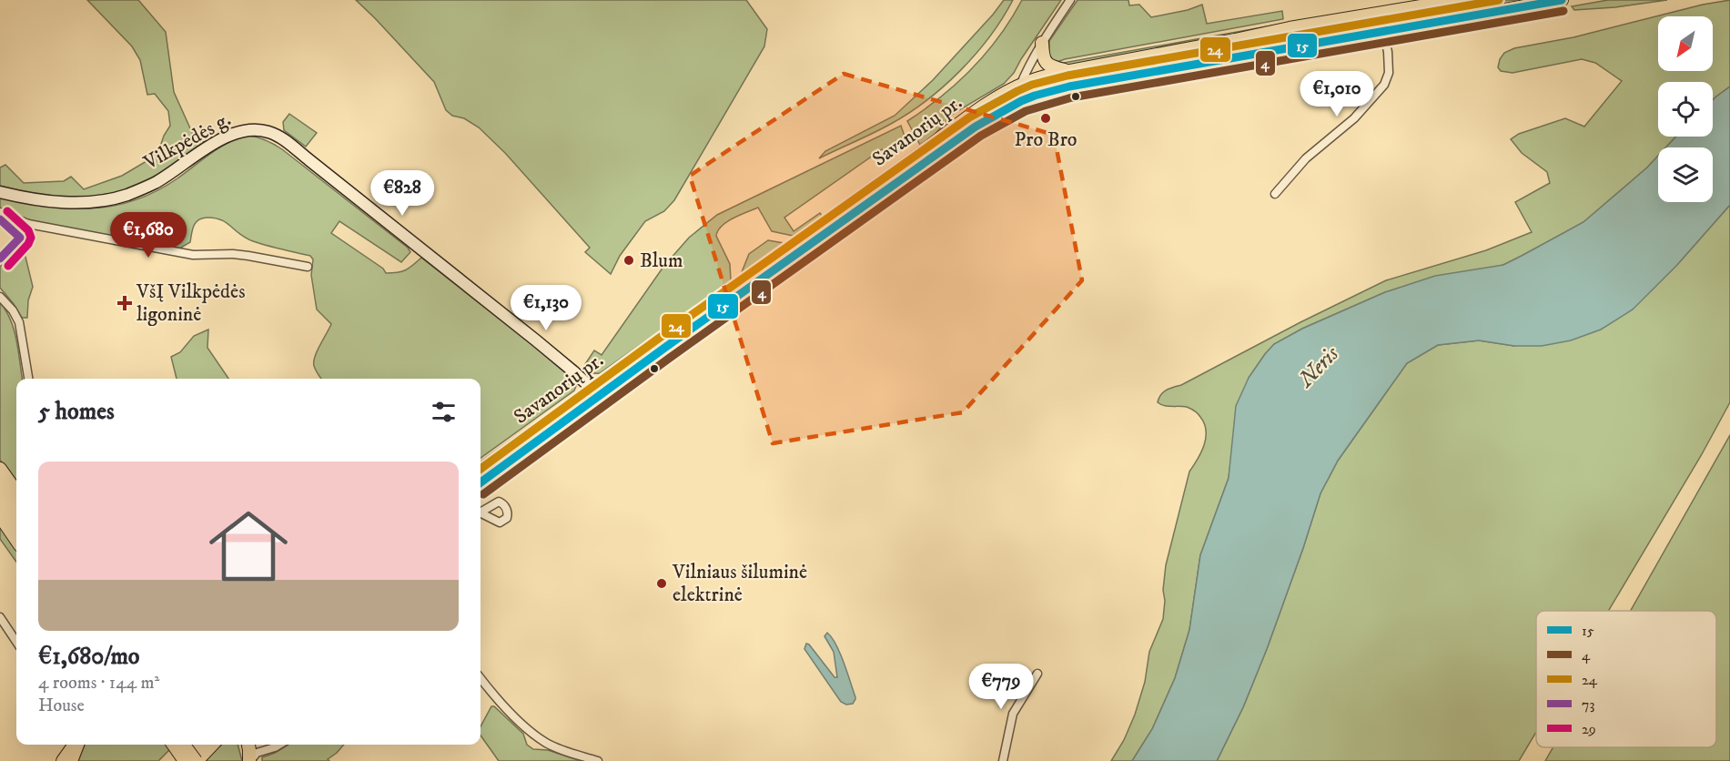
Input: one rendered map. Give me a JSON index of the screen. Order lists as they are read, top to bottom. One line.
{"streets":{"main road":["Savanorių pr.","Vilkpėdės g."]},"crossings":[["Savanorių pr.","Vilkpėdės g."]],"water":["Neris"],"places":{"other":["Pro Bro","Blum","Vilniaus šiluminė elektrinė"],"health":["VšĮ Vilkpėdės ligoninė"]},"lines":["transit line 15","transit line 24","transit line 4","transit line 29","transit line 73"],"legend":["15","4","24","73","29"],"north":"bottom left","page":{"price":["€1,010","€828","€1,680","€1,130","€779"],"heading":"5 homes","list":[{"name":"€1,680/mo","note":"4 rooms · 144 m² · House"}]}}
